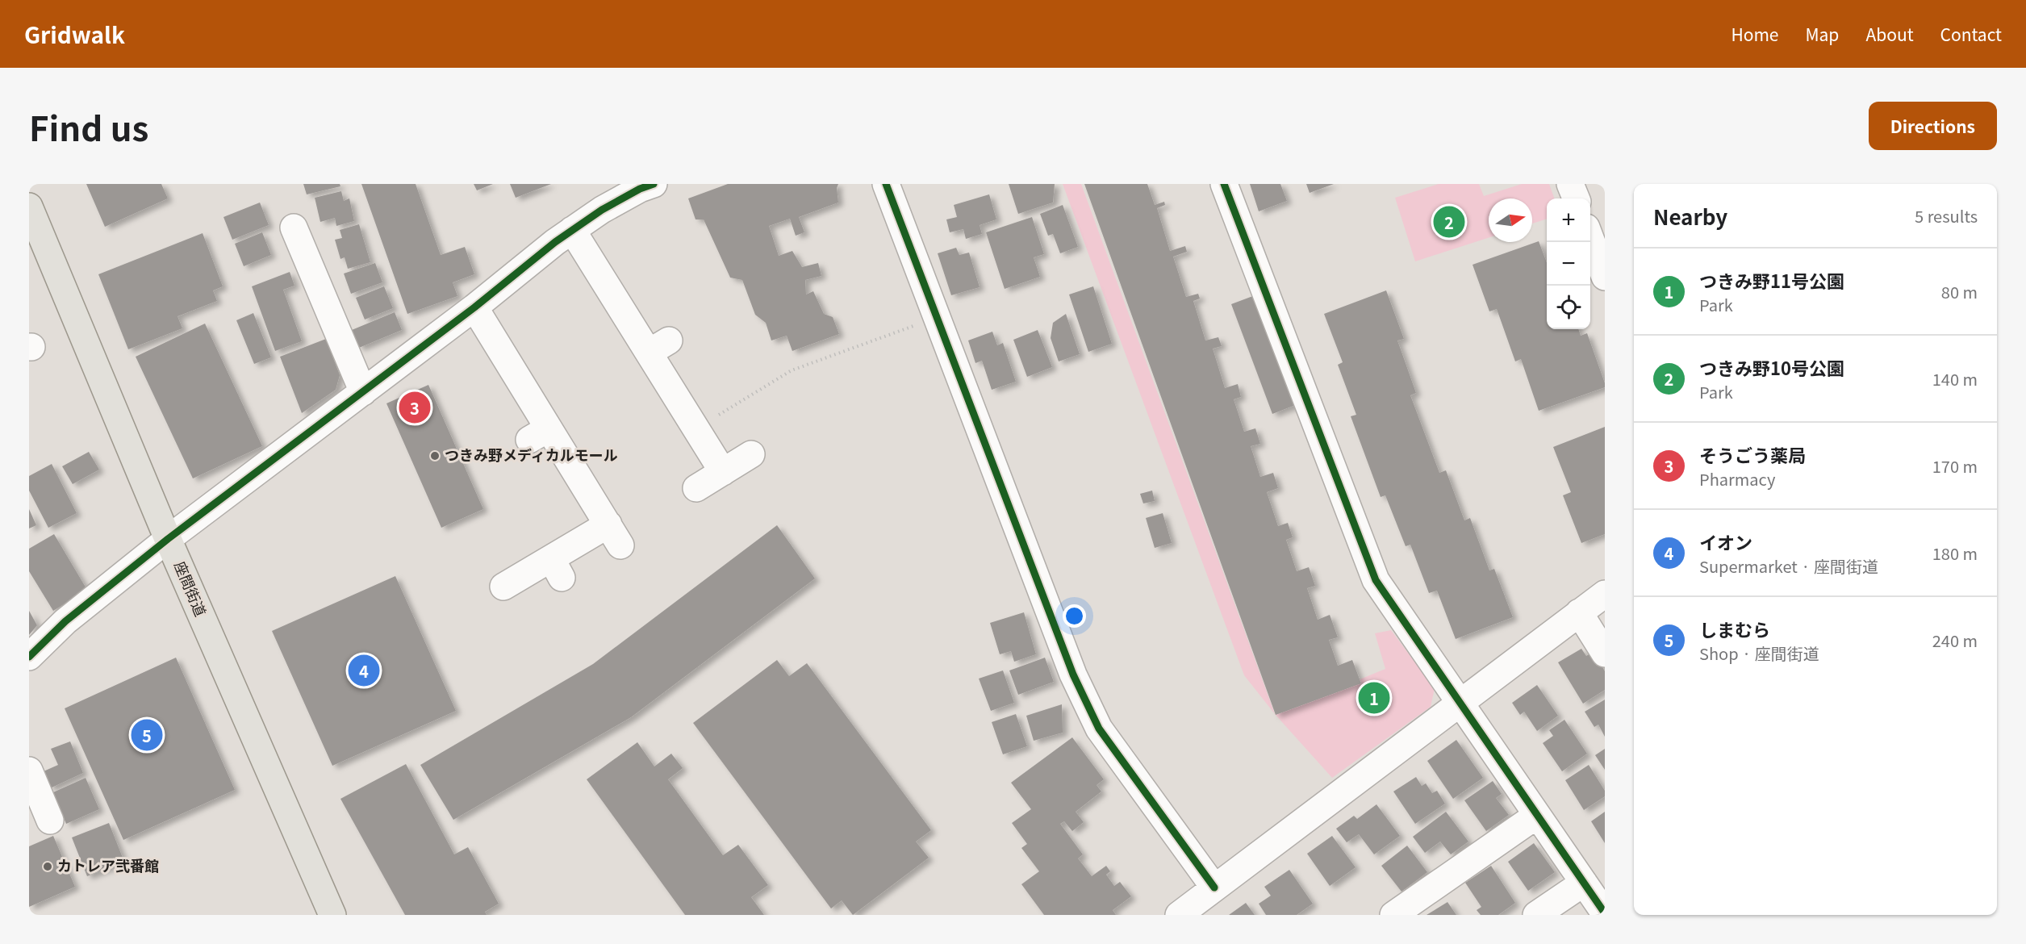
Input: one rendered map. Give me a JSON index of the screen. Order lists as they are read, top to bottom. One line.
{"streets":{"main road":["座間街道"]},"places":["つきみ野メディカルモール","カトレア弐番館"],"north":"right","page":{"header":"Gridwalk","nav":["Home","Map","About","Contact"],"title":"Find us","buttons":"Directions","heading":["Nearby","5 results"],"map_buttons":["+","−"],"pins":["2","3","4","1","5"],"list":[{"mark":"1","name":"つきみ野11号公園","note":"Park","value":"80 m"},{"mark":"2","name":"つきみ野10号公園","note":"Park","value":"140 m"},{"mark":"3","name":"そうごう薬局","note":"Pharmacy","value":"170 m"},{"mark":"4","name":"イオン","note":"Supermarket · 座間街道","value":"180 m"},{"mark":"5","name":"しまむら","note":"Shop · 座間街道","value":"240 m"}]}}
